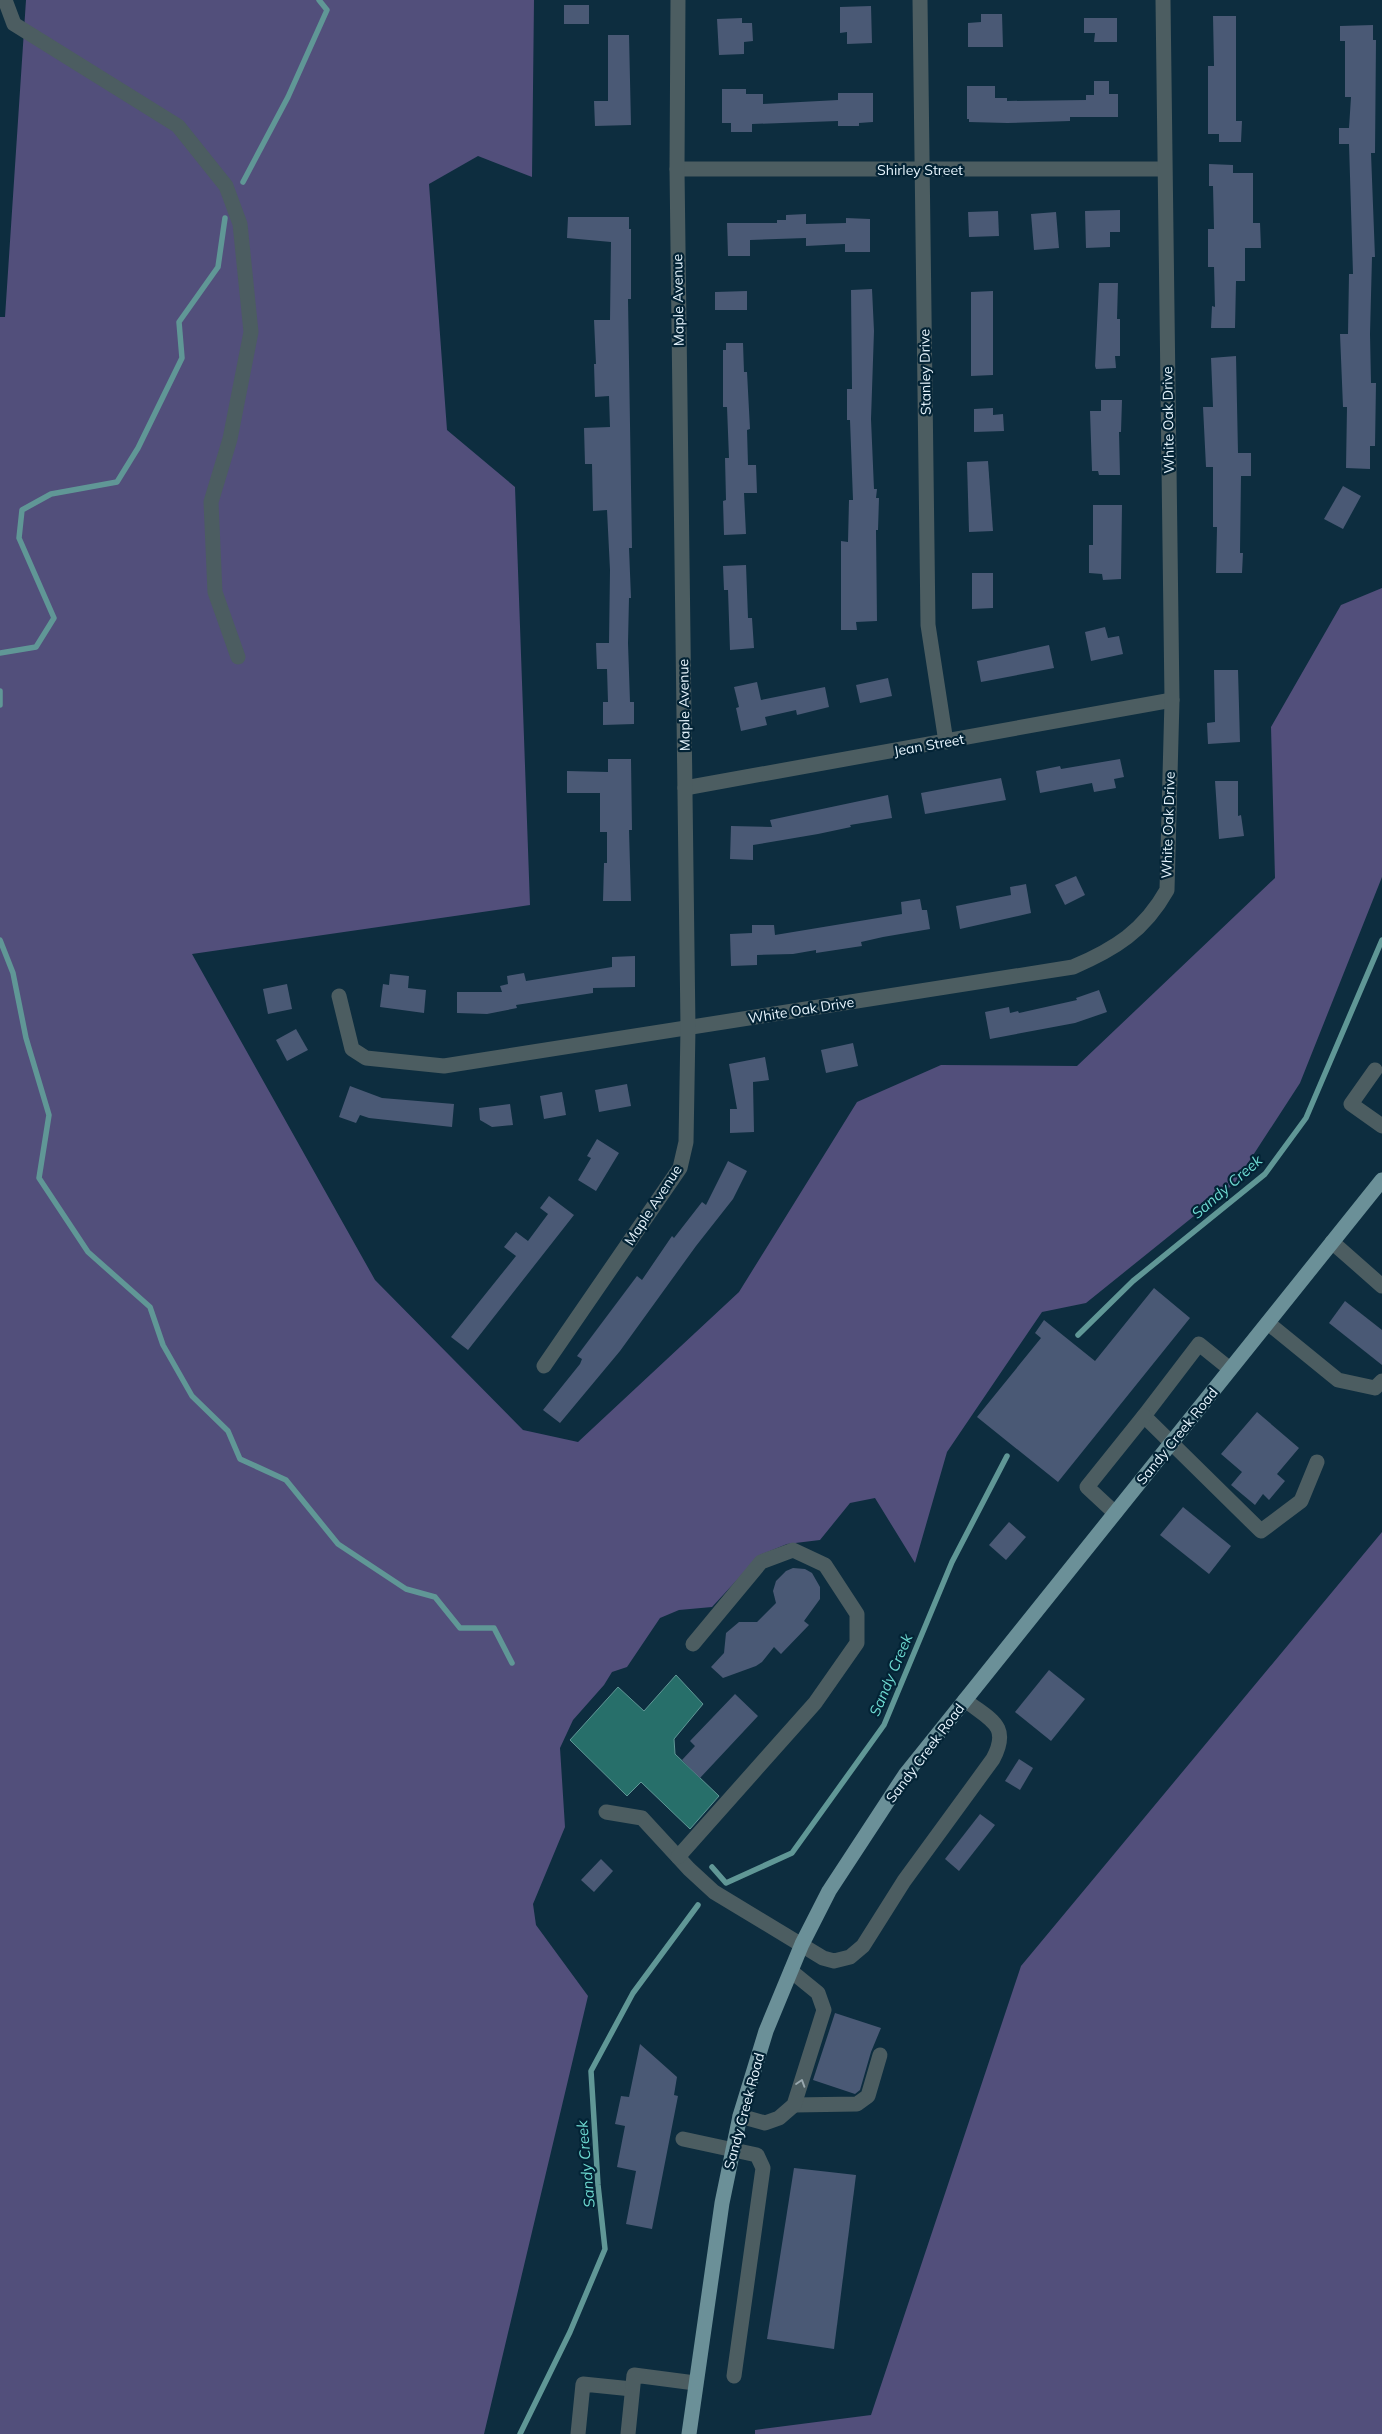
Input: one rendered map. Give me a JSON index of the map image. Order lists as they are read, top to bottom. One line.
{"streets":{"main road":["Sandy Creek Road"],"street":["Shirley Street","Maple Avenue","Stanley Drive","White Oak Drive","Jean Street"]},"crossings":[["Shirley Street","Maple Avenue"],["Shirley Street","Stanley Drive"],["Shirley Street","White Oak Drive"],["Maple Avenue","White Oak Drive"],["Maple Avenue","Jean Street"],["Stanley Drive","Jean Street"],["White Oak Drive","Jean Street"]],"water":["Sandy Creek"]}
